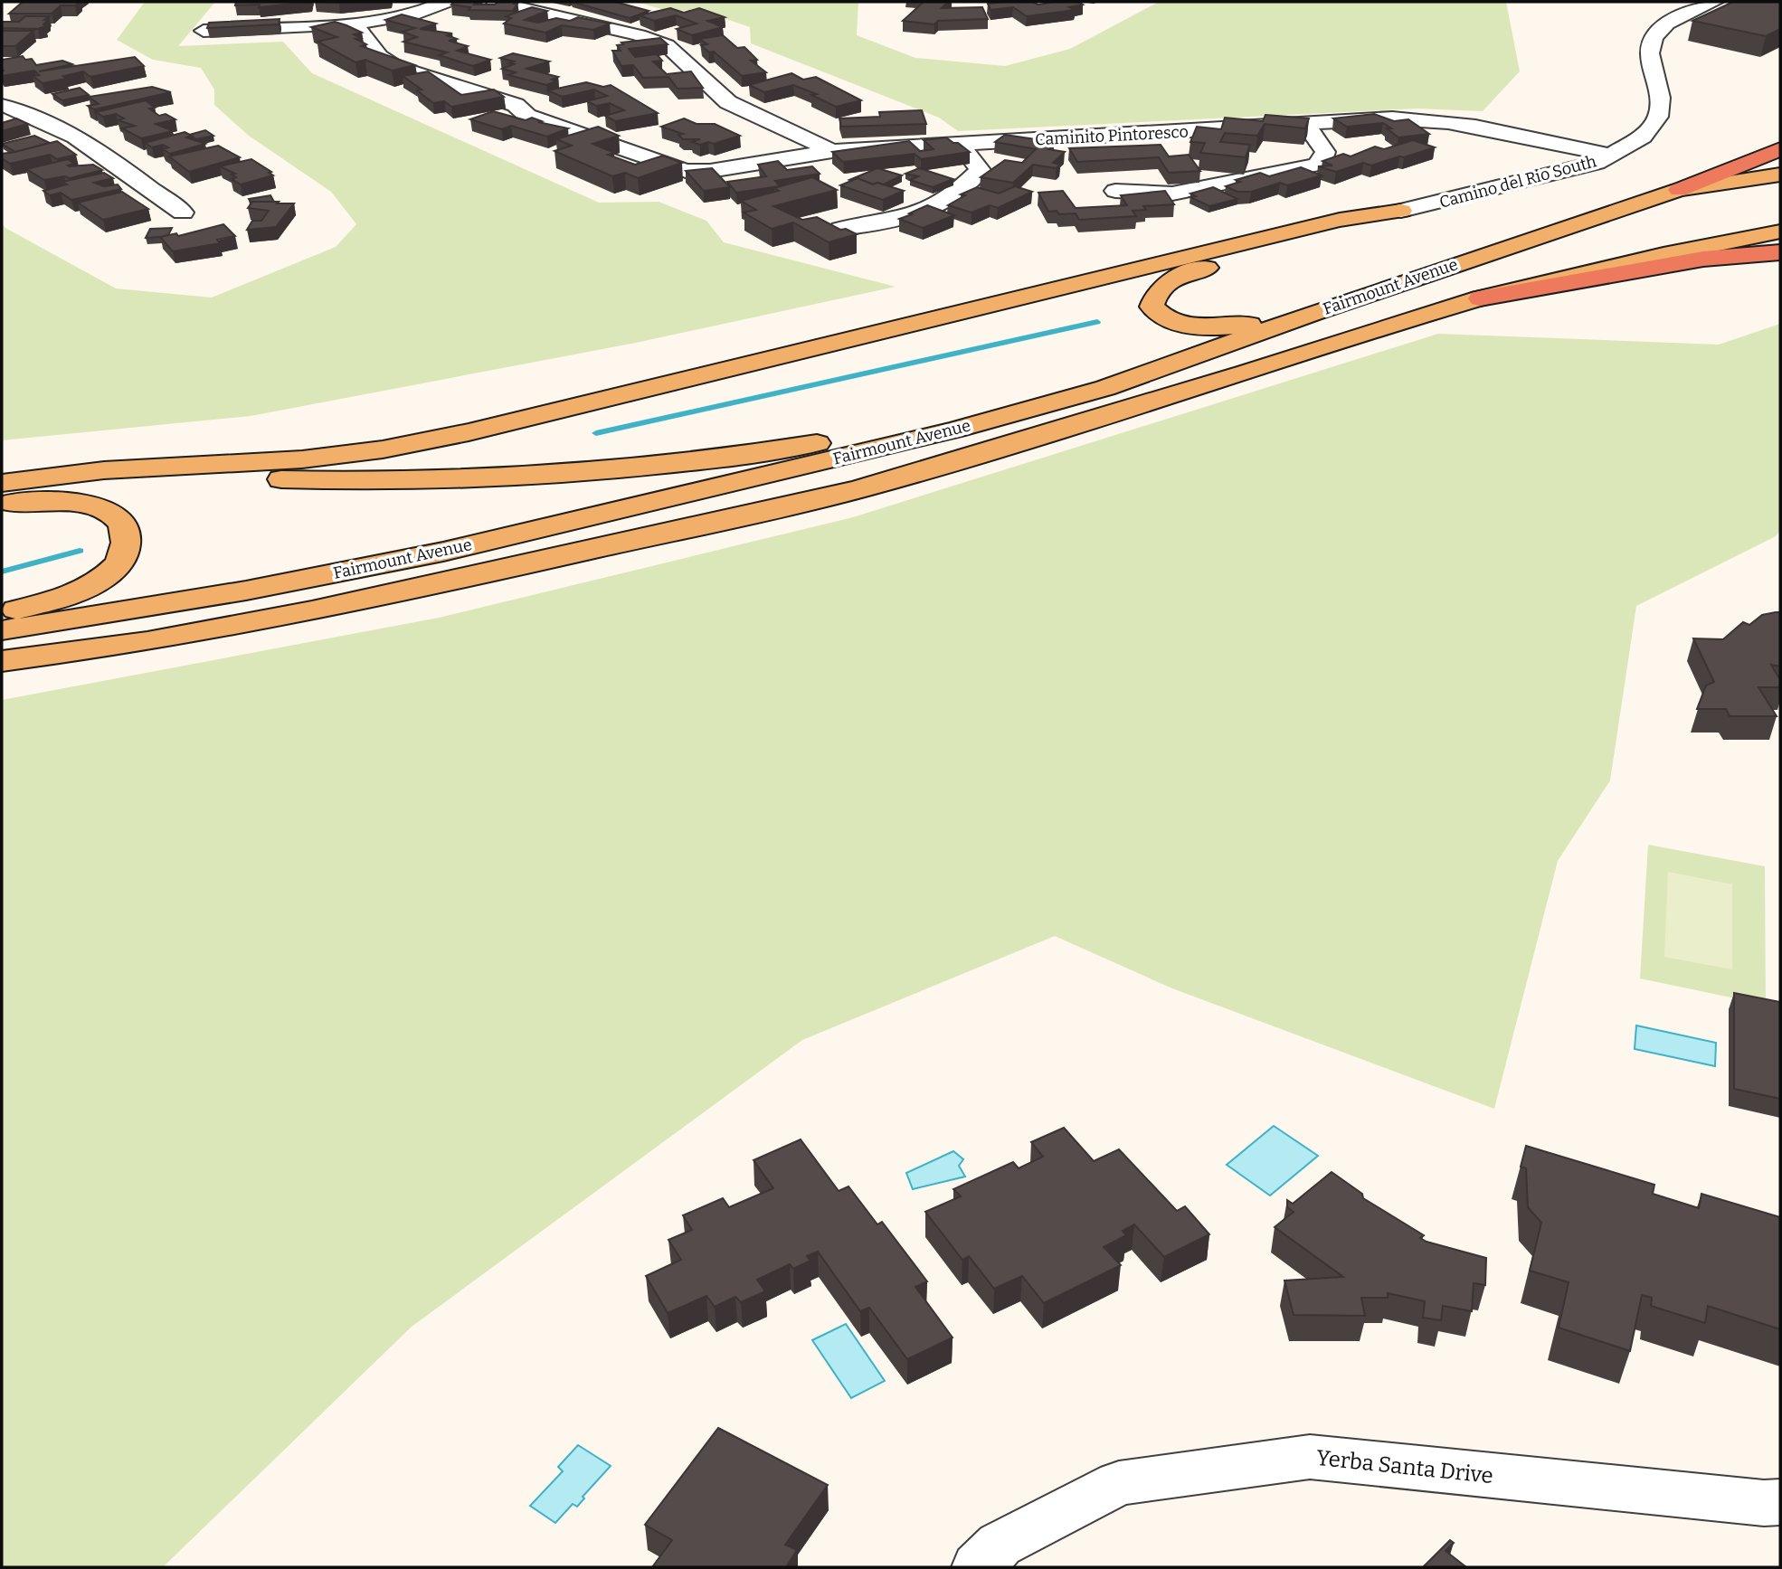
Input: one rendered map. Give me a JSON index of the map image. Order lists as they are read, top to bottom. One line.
{"streets":{"main road":["Fairmount Avenue"],"street":["Caminito Pintoresco","Camino del Rio South","Yerba Santa Drive"]},"crossings":[["Caminito Pintoresco","Camino del Rio South"]]}
